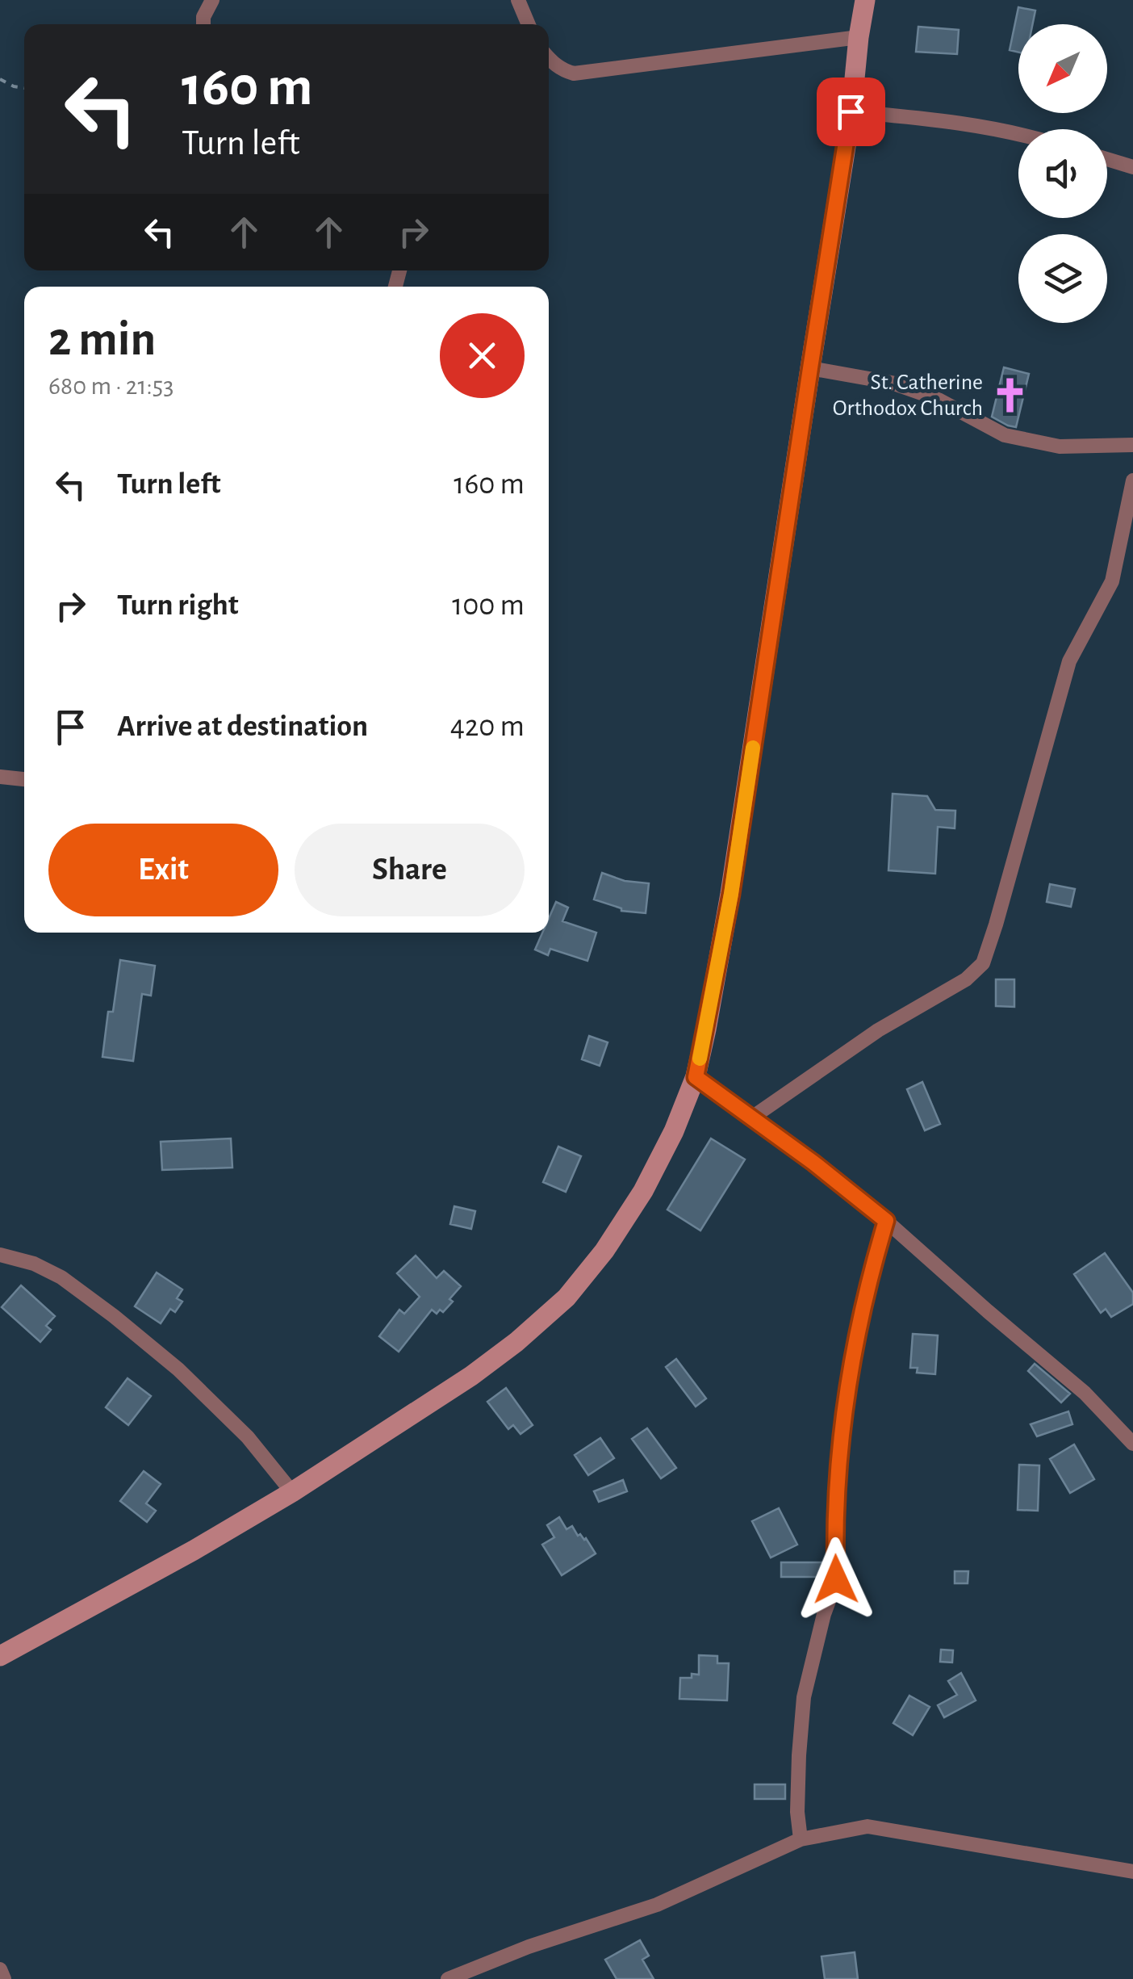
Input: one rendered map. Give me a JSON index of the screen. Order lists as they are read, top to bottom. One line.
{"places":{"church":["St. Catherine Orthodox Church"]},"north":"bottom left","page":{"turn":["160 m","Turn left"],"heading":["2 min","680 m · 21:53"],"list":[{"name":"Turn left","value":"160 m"},{"name":"Turn right","value":"100 m"},{"name":"Arrive at destination","value":"420 m"}],"buttons":["Exit","Share"]}}
